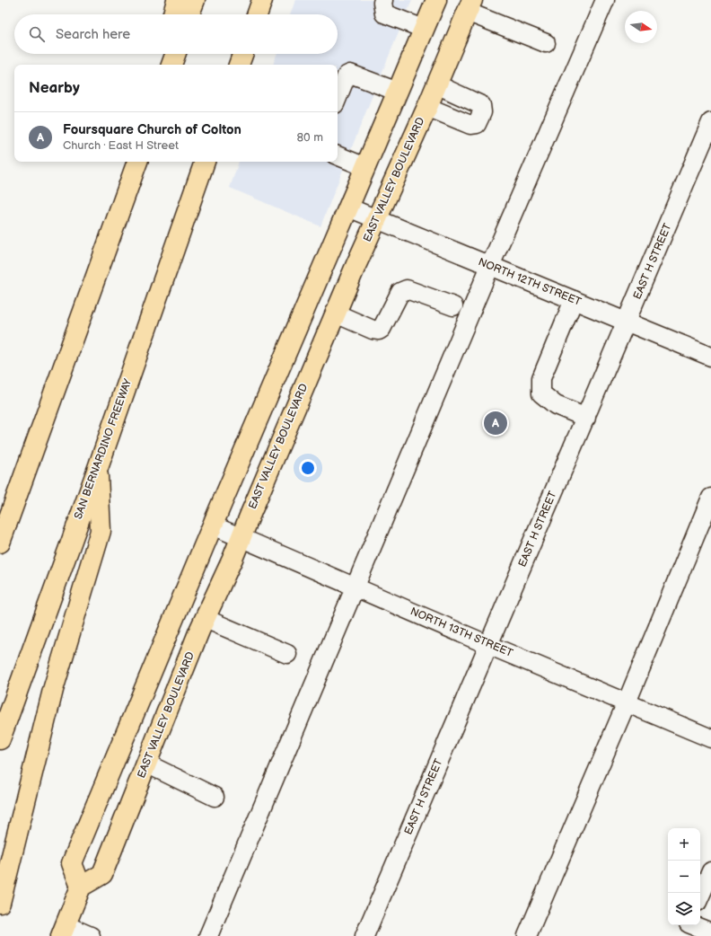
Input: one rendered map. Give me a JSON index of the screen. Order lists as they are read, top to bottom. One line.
{"streets":{"main road":["EAST VALLEY BOULEVARD","SAN BERNARDINO FREEWAY"],"street":["EAST H STREET","NORTH 12TH STREET","NORTH 13TH STREET"]},"crossings":[["EAST VALLEY BOULEVARD","NORTH 12TH STREET"],["EAST VALLEY BOULEVARD","NORTH 13TH STREET"],["EAST H STREET","NORTH 12TH STREET"],["EAST H STREET","NORTH 13TH STREET"]],"north":"right","page":{"search":"Search here","heading":"Nearby","list":[{"mark":"A","name":"Foursquare Church of Colton","note":"Church · East H Street","value":"80 m"}],"pins":"A","map_buttons":["+","−"]}}
